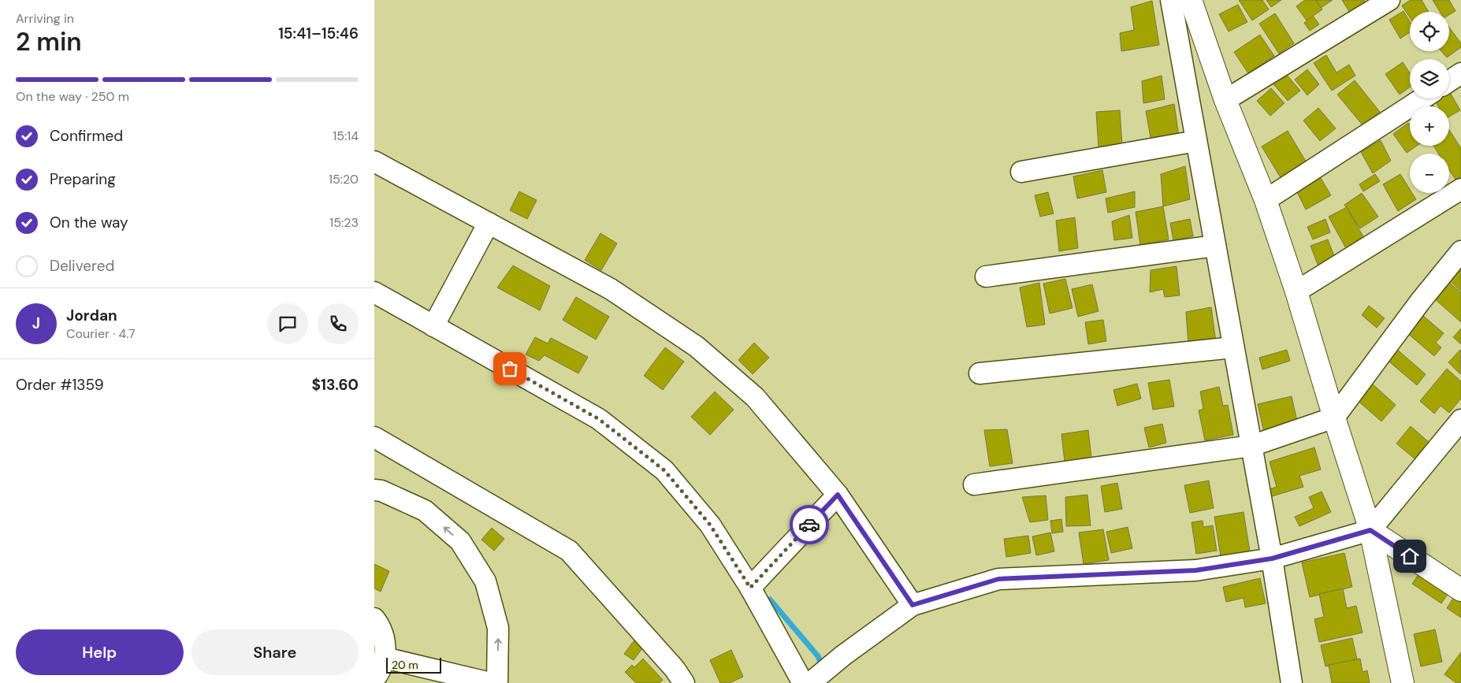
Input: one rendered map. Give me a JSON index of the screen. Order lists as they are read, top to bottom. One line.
{"scale_bar":"20 m","page":{"heading":["2 min","Arriving in","15:41–15:46"],"panel":["Jordan","Courier · 4.7","Order #1359","$13.60"],"map_buttons":["+","−"],"bar":"On the way · 250 m","list":[["Confirmed","15:14"],["Preparing","15:20"],["On the way","15:23"],"Delivered"],"round":"J","buttons":["Help","Share"],"scale":"20 m"}}
